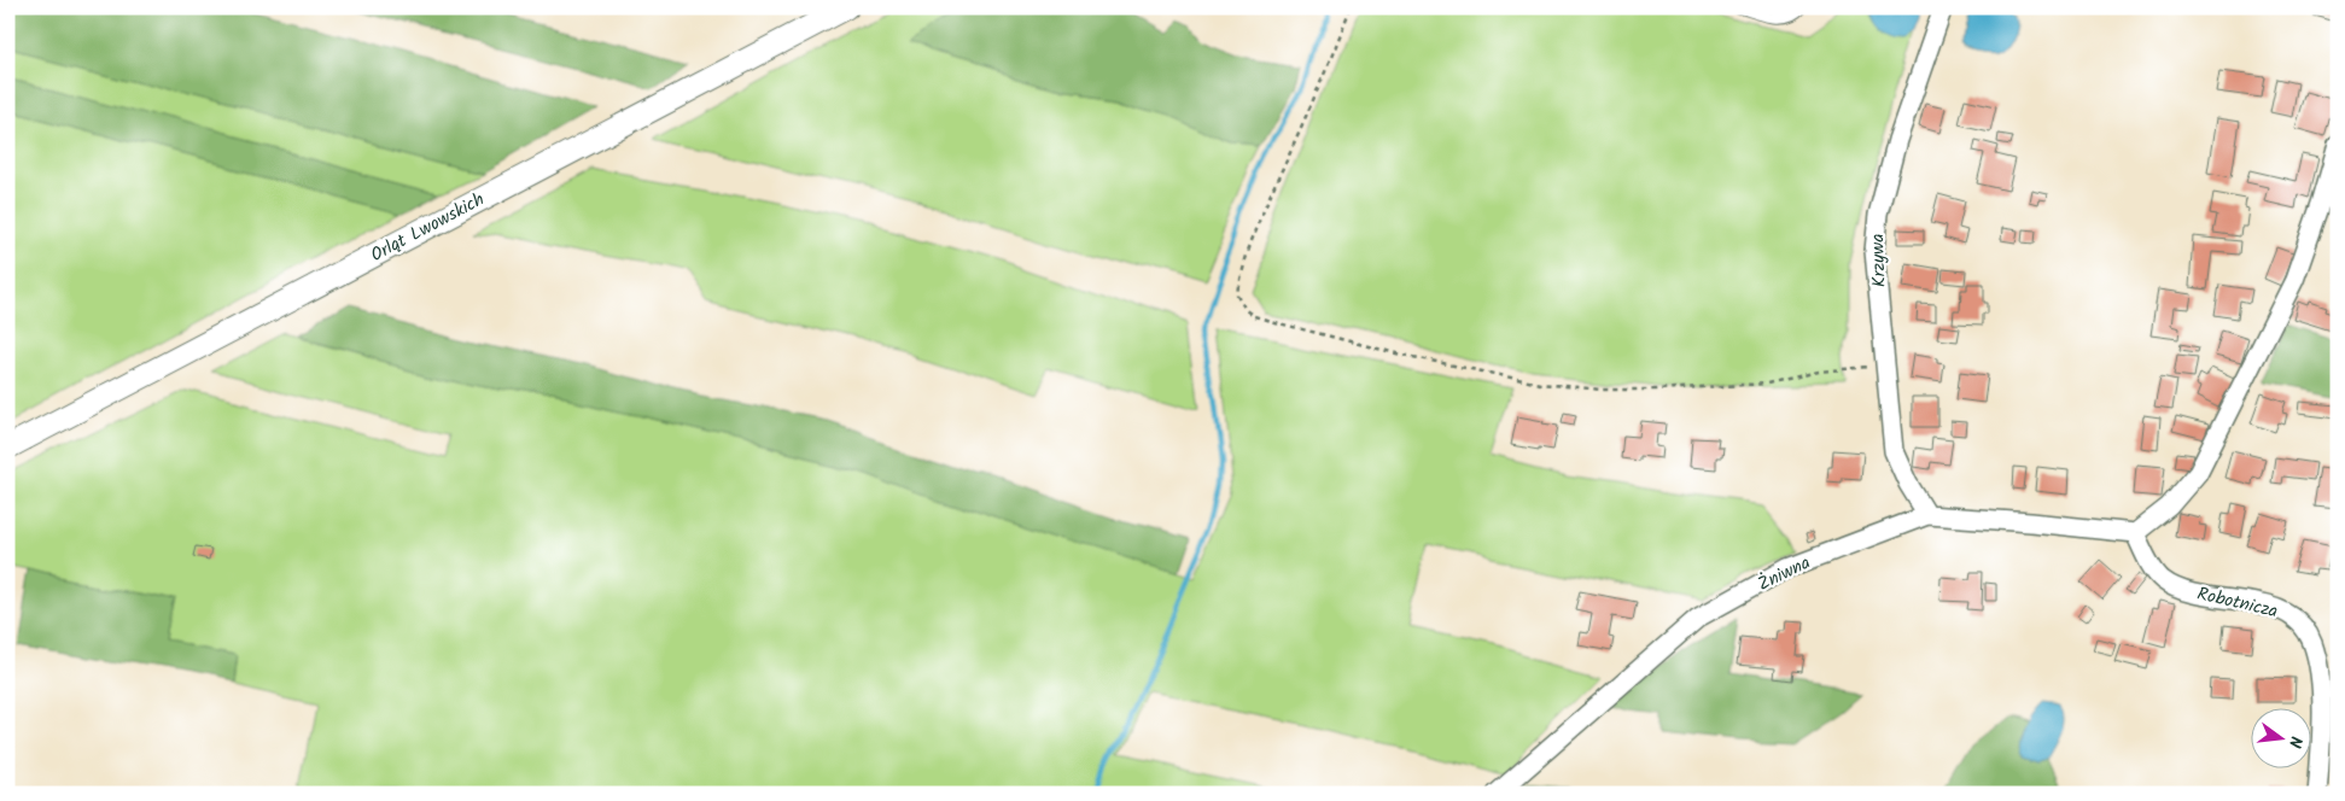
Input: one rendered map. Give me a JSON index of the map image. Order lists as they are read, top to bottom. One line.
{"streets":{"street":["Orląt Lwowskich","Krzywa","Żniwna","Robotnicza"]},"crossings":[["Krzywa","Żniwna"],["Żniwna","Robotnicza"]],"north":"right"}
